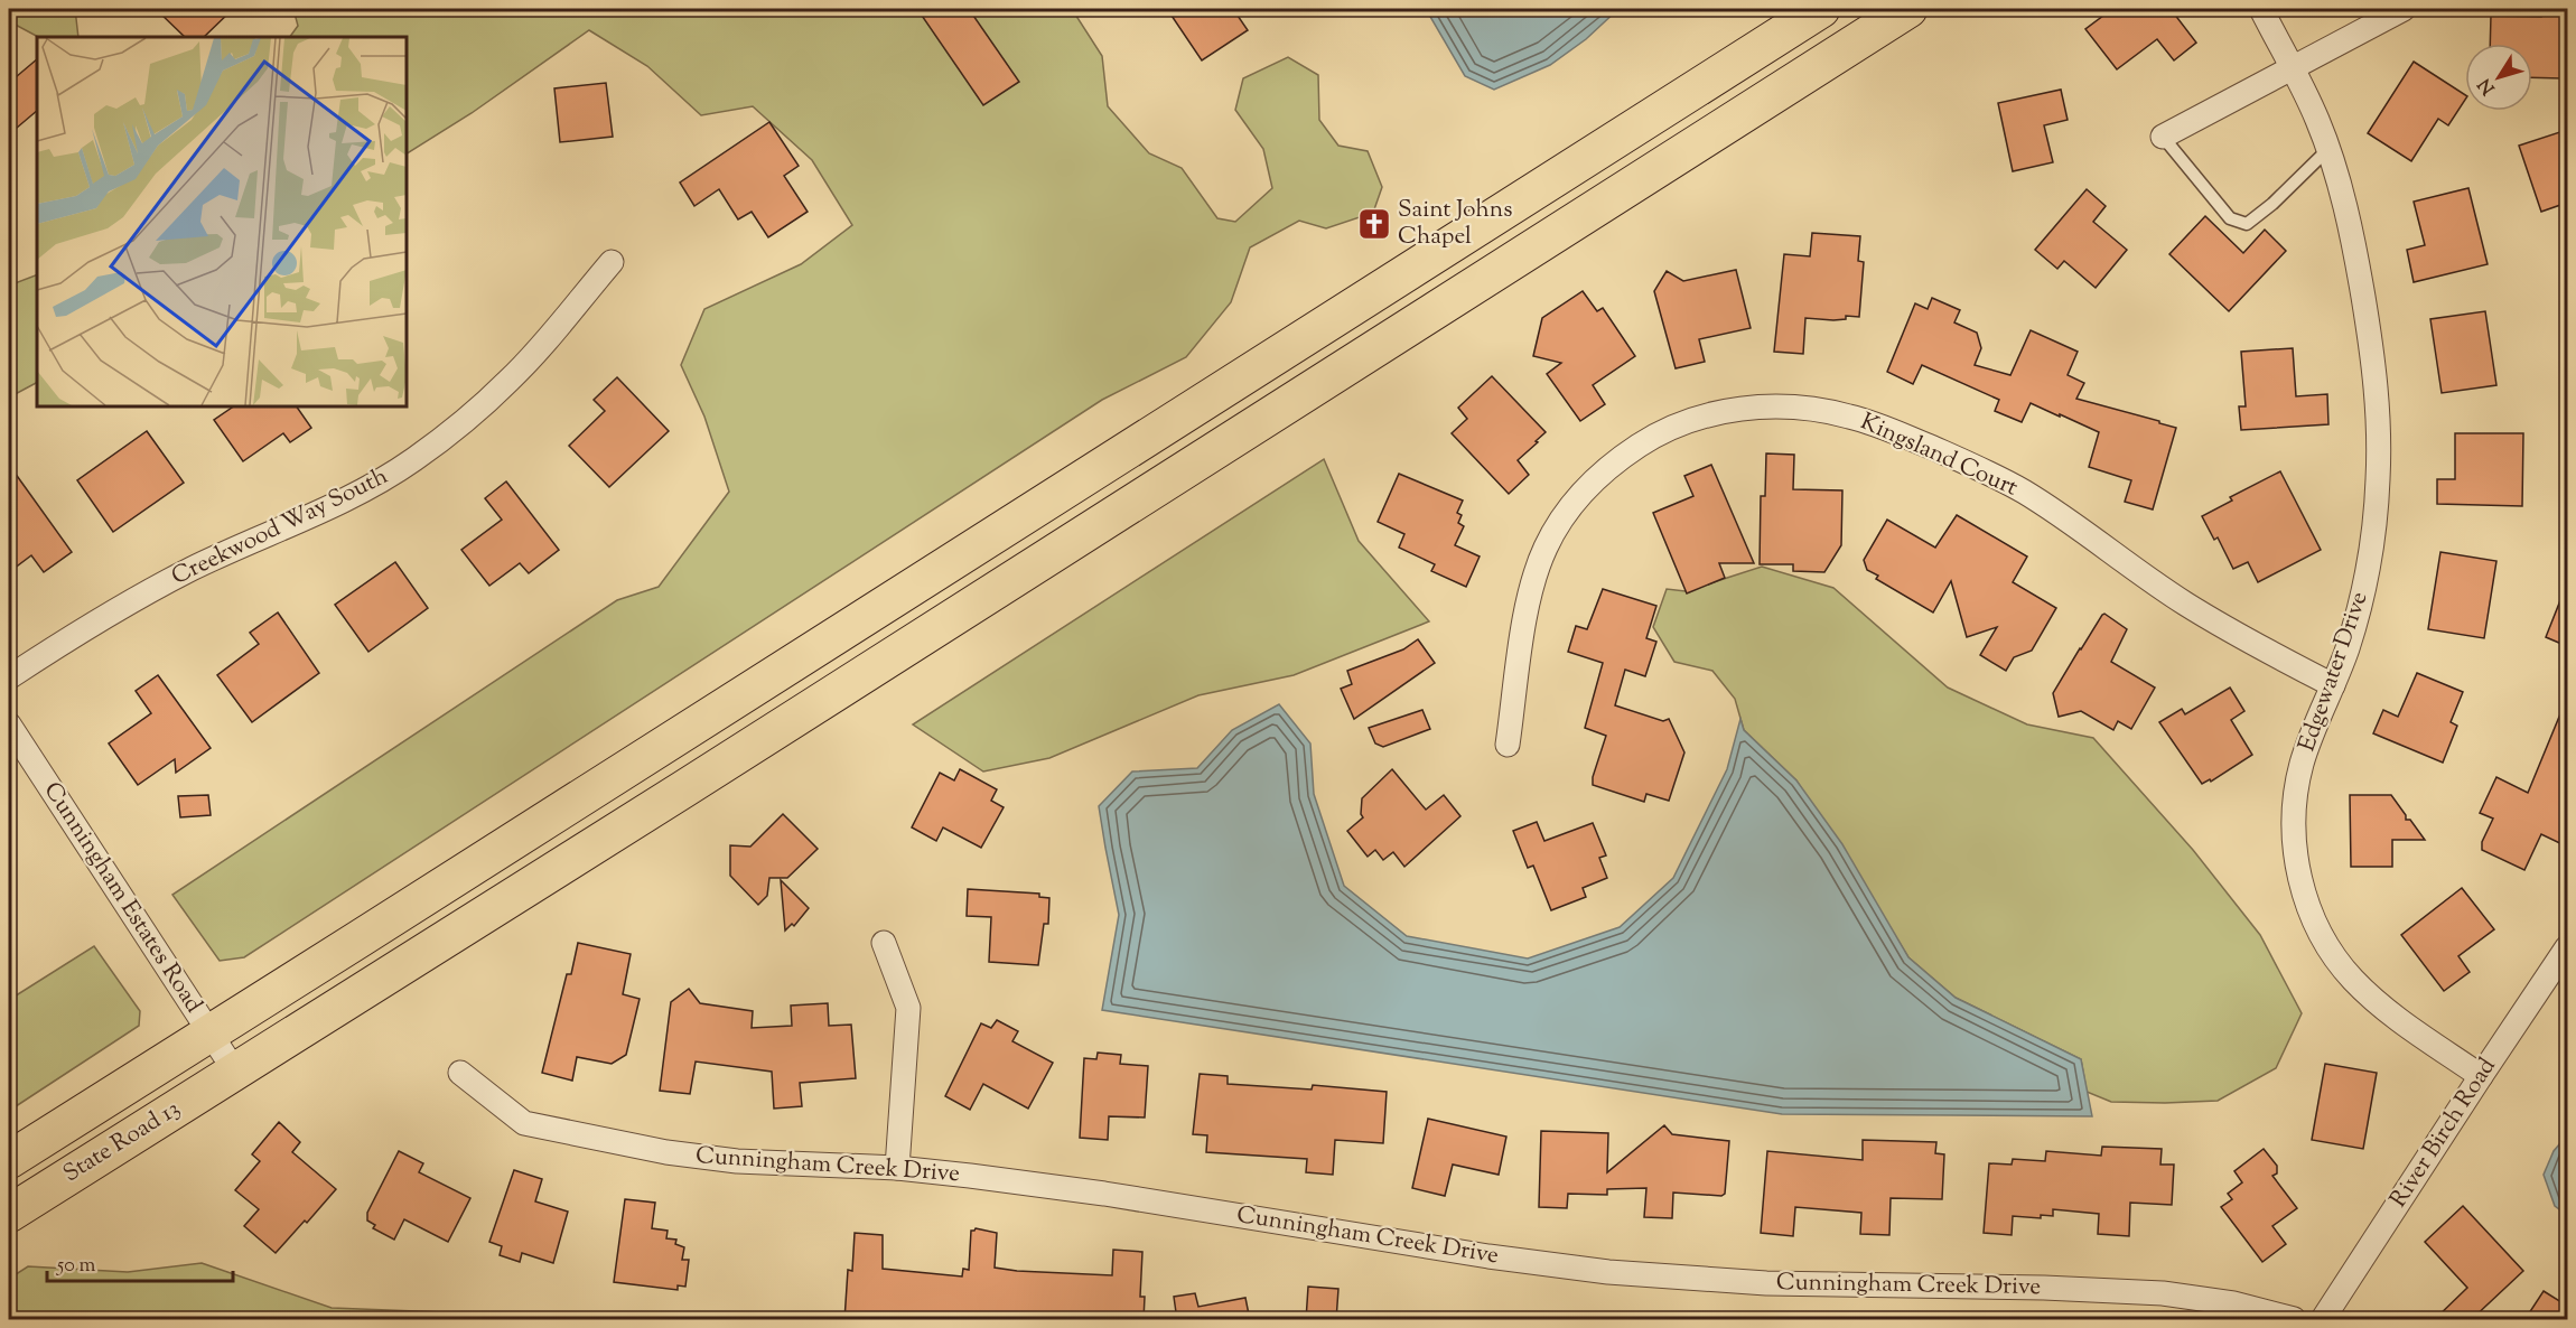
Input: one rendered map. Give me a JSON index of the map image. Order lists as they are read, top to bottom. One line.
{"streets":{"main road":["State Road 13"],"street":["Kingsland Court","Creekwood Way South","Edgewater Drive","Cunningham Estates Road","River Birch Road","Cunningham Creek Drive"]},"crossings":[["Kingsland Court","Edgewater Drive"],["Edgewater Drive","River Birch Road"],["Cunningham Estates Road","State Road 13"]],"places":{"church":["Saint Johns Chapel"]},"scale_bar":"50 m","north":"bottom left"}
